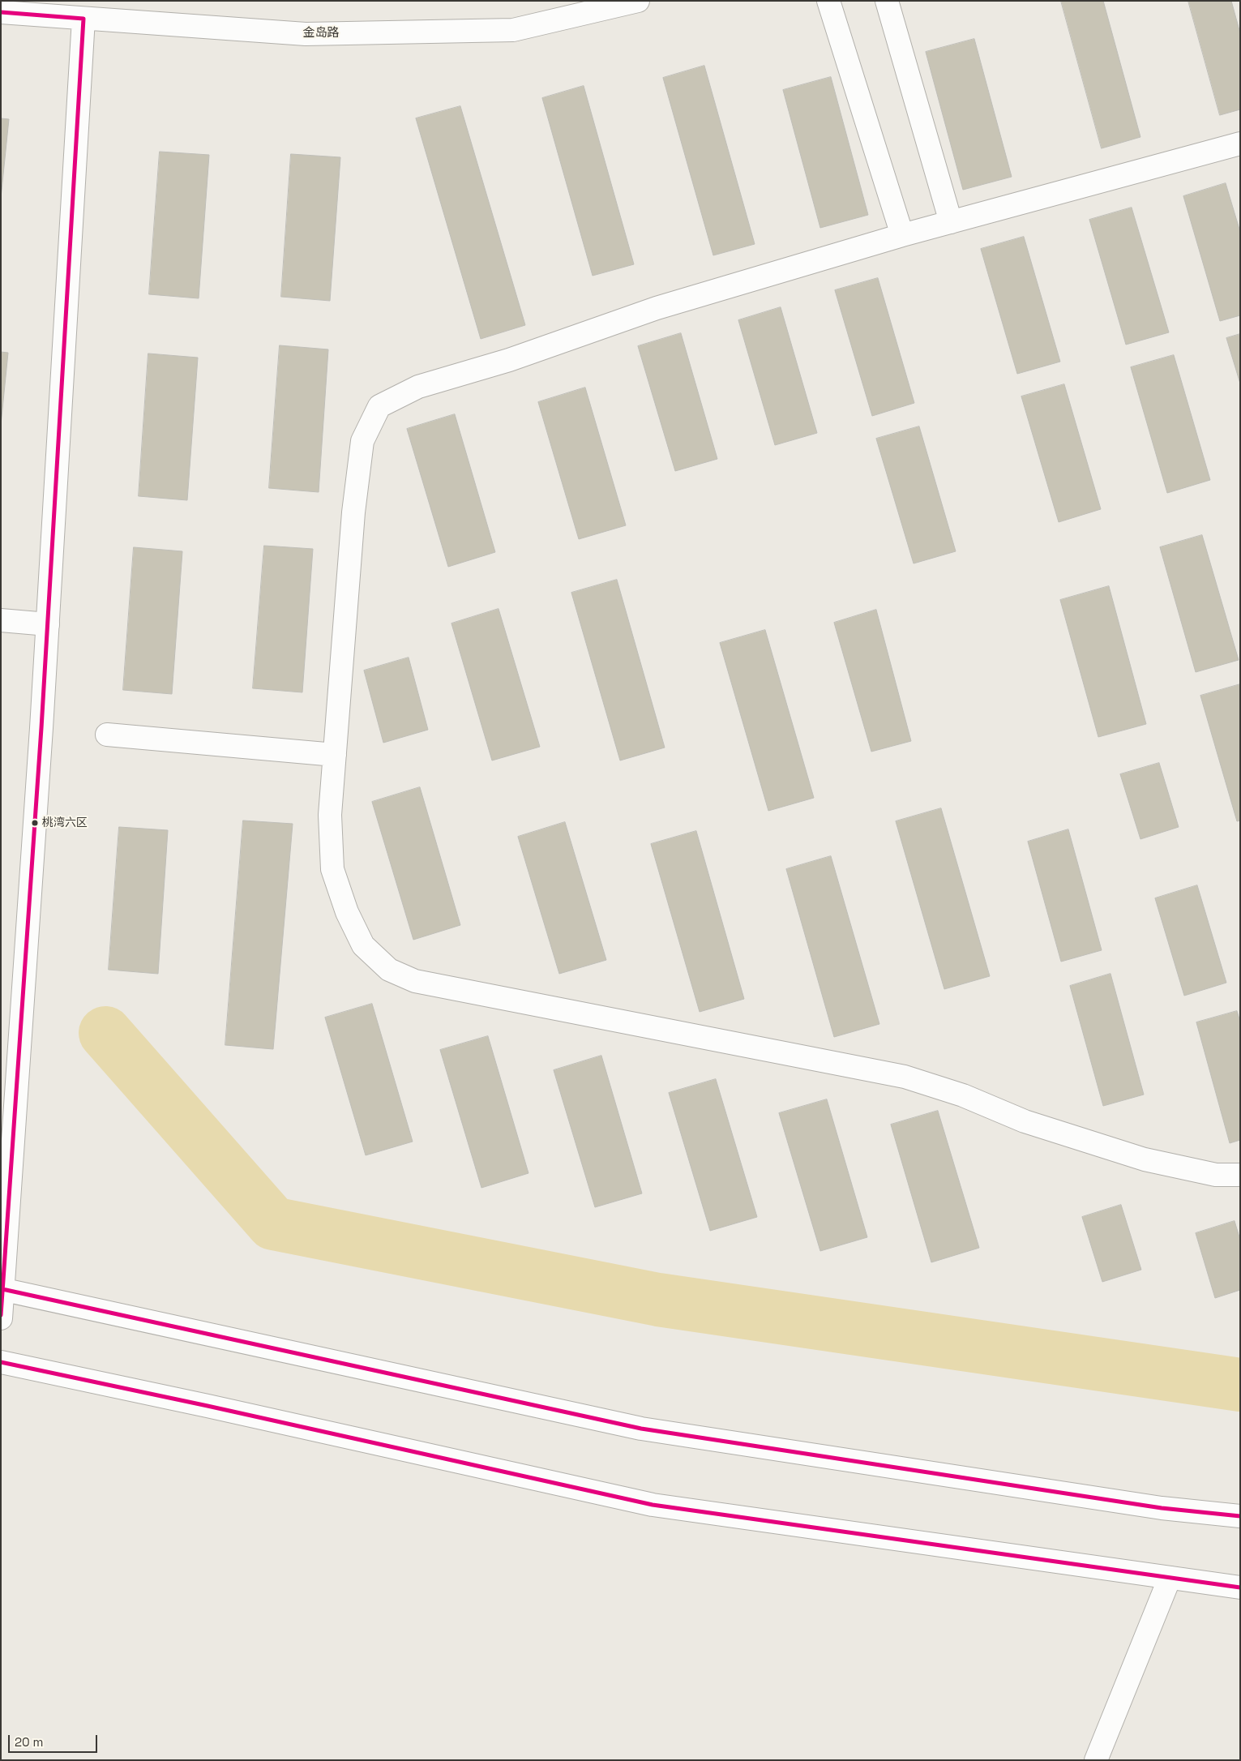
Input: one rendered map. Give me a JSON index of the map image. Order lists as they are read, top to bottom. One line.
{"streets":{"street":["金岛路"]},"places":["桃湾六区"],"scale_bar":"20 m"}
